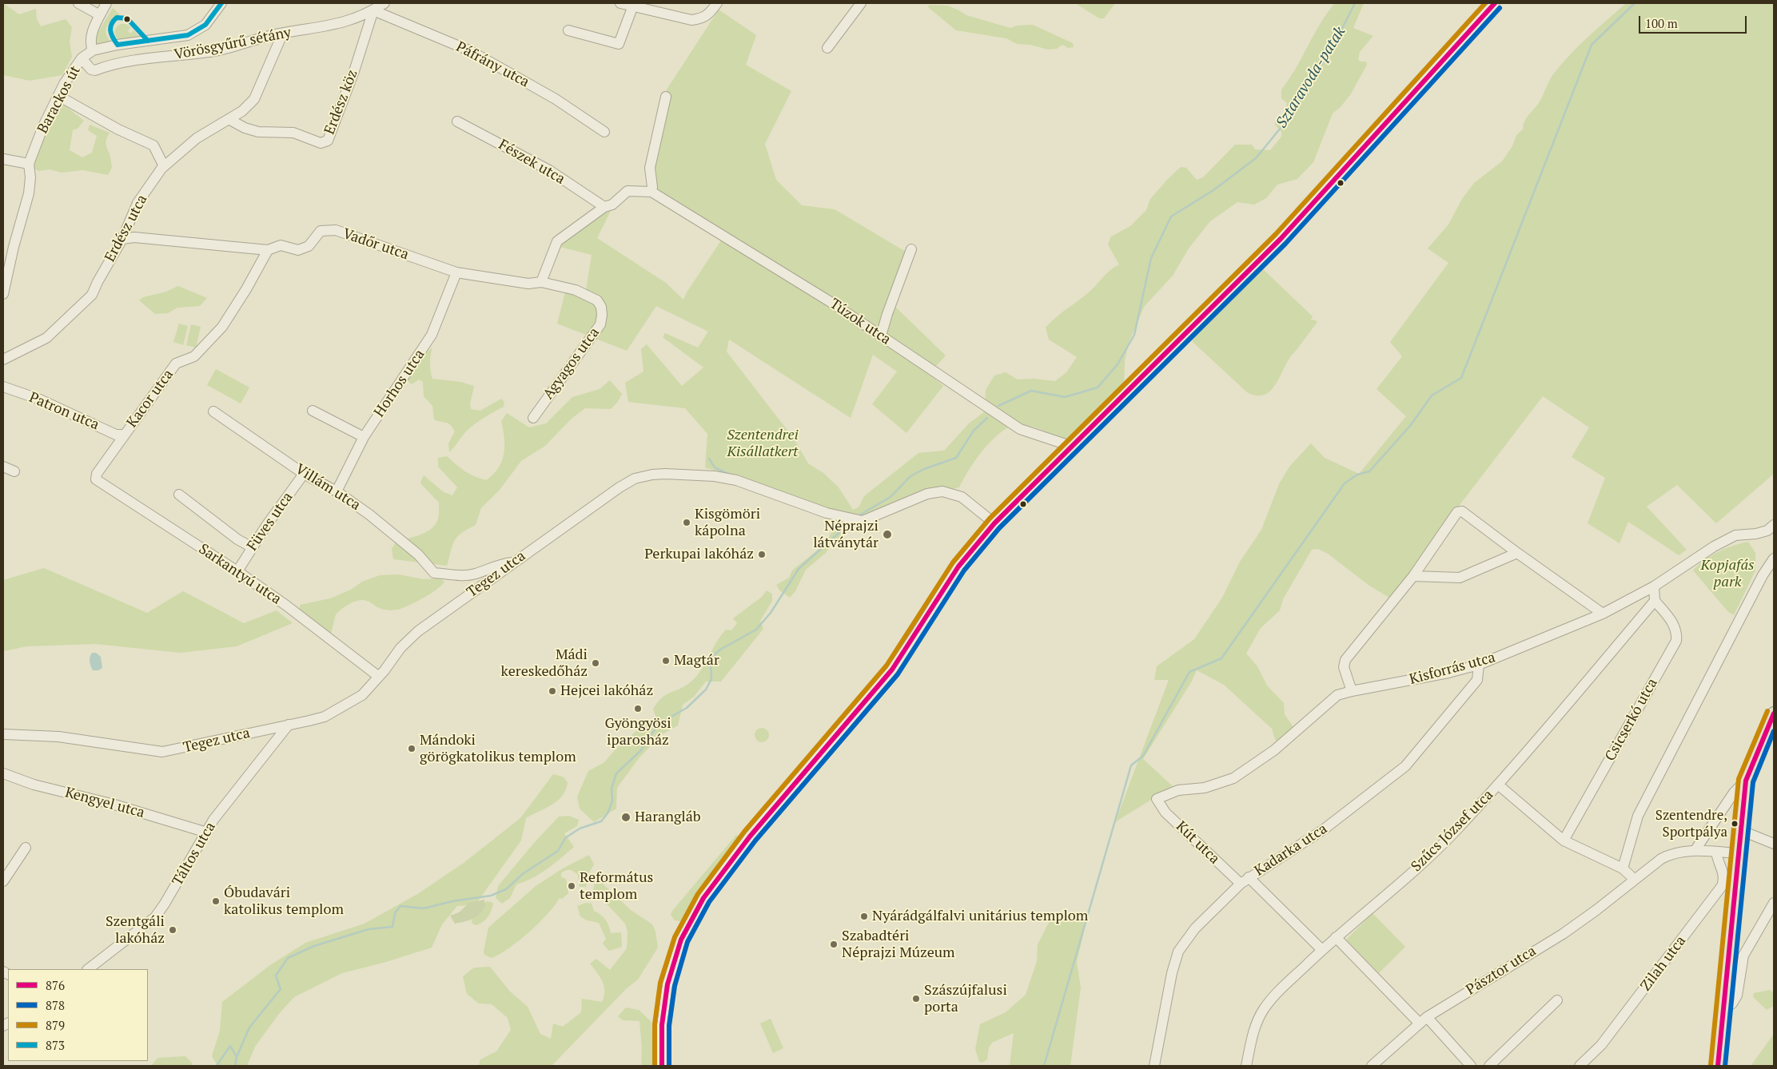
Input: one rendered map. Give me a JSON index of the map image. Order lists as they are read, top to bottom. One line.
{"streets":{"street":["Vörösgyűrű sétány","Páfrány utca","Barackos út","Erdész köz","Fészek utca","Erdész utca","Vadőr utca","Túzok utca","Agyagos utca","Horhos utca","Kacor utca","Patron utca","Villám utca","Füves utca","Sarkantyú utca","Tegez utca","Kisforrás utca","Csicserkó utca","Kengyel utca","Szűcs József utca","Kút utca","Kadarka utca","Táltos utca","Zilah utca","Pásztor utca"]},"crossings":[["Vörösgyűrű sétány","Páfrány utca"],["Vörösgyűrű sétány","Barackos út"],["Vörösgyűrű sétány","Erdész köz"],["Vörösgyűrű sétány","Erdész utca"],["Páfrány utca","Erdész köz"],["Erdész köz","Erdész utca"],["Fészek utca","Túzok utca"],["Erdész utca","Vadőr utca"],["Vadőr utca","Túzok utca"],["Vadőr utca","Agyagos utca"],["Vadőr utca","Horhos utca"],["Vadőr utca","Kacor utca"],["Horhos utca","Villám utca"],["Kacor utca","Patron utca"],["Kacor utca","Sarkantyú utca"],["Villám utca","Füves utca"],["Villám utca","Tegez utca"],["Füves utca","Sarkantyú utca"],["Sarkantyú utca","Tegez utca"],["Tegez utca","Táltos utca"],["Kisforrás utca","Kút utca"],["Kisforrás utca","Kadarka utca"],["Csicserkó utca","Szűcs József utca"],["Kengyel utca","Táltos utca"],["Szűcs József utca","Kút utca"],["Kút utca","Kadarka utca"],["Zilah utca","Pásztor utca"]],"water":["Sztaravoda-patak"],"parks":["Szentendrei Kisállatkert","Kopjafás park"],"places":["Kisgömöri kápolna","Néprajzi látványtár","Perkupai lakóház","Magtár","Mádi kereskedőház","Hejcei lakóház","Gyöngyösi iparosház","Mándoki görögkatolikus templom","Harangláb","Szentendre, Sportpálya","Református templom","Óbudavári katolikus templom","Nyárádgálfalvi unitárius templom","Szentgáli lakóház","Szabadtéri Néprajzi Múzeum","Szászújfalusi porta"],"lines":["transit line 876","transit line 879","transit line 873","transit line 878"],"legend":["876","878","879","873"],"scale_bar":"100 m"}
